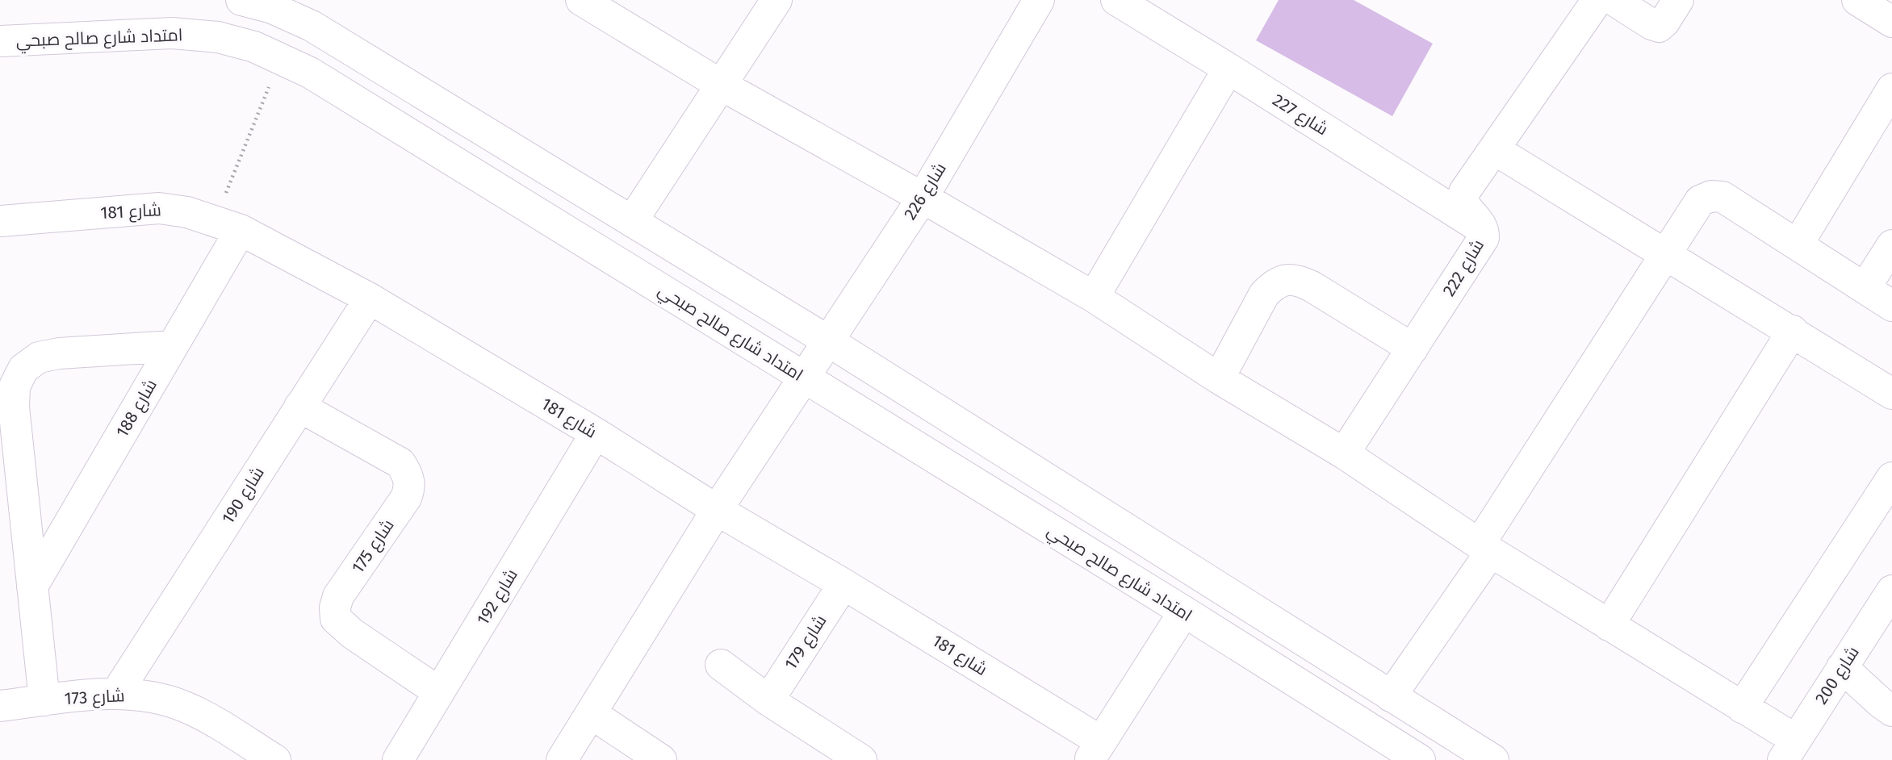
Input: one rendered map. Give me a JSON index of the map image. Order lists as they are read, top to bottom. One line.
{"streets":{"street":["امتداد شارع صالح صبحي","شارع 227","شارع 226","شارع 181","شارع 222","شارع 188","شارع 190","شارع 175","شارع 192","شارع 179","شارع 200","شارع 173"]},"crossings":[["امتداد شارع صالح صبحي","شارع 226"],["شارع 227","شارع 222"],["شارع 226","شارع 181"],["شارع 181","شارع 188"],["شارع 181","شارع 190"],["شارع 181","شارع 192"],["شارع 181","شارع 179"],["شارع 190","شارع 175"],["شارع 190","شارع 173"],["شارع 175","شارع 192"]]}
